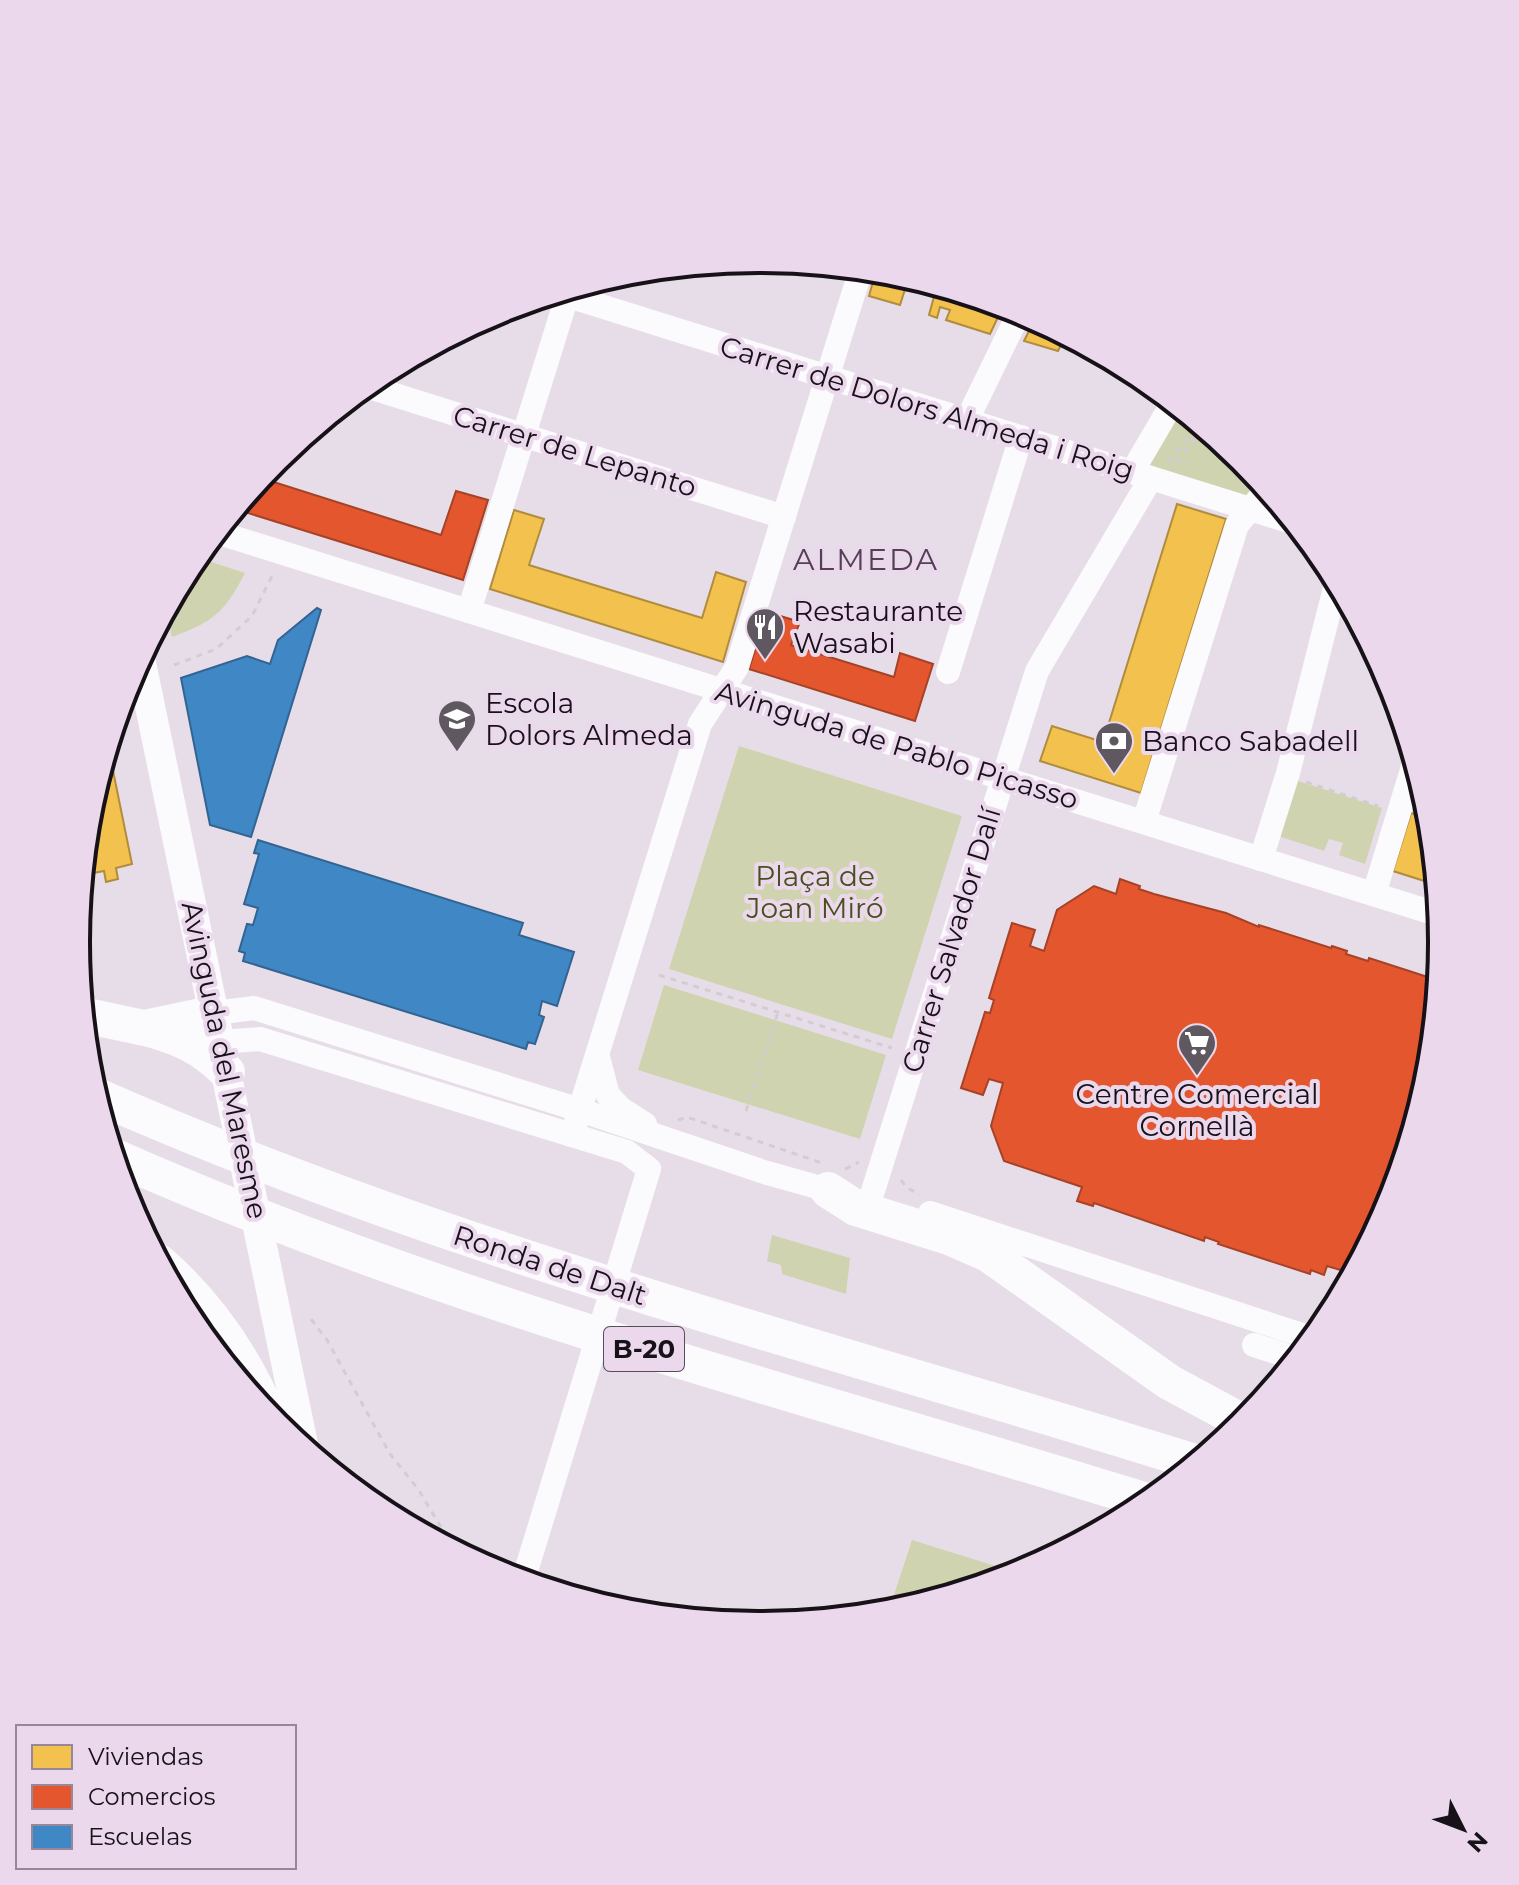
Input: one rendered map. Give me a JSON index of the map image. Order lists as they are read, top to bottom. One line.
{"streets":{"highway":["Ronda de Dalt","B-20"],"main road":["Avinguda del Maresme"],"street":["Carrer de Dolors Almeda i Roig","Carrer de Lepanto","Avinguda de Pablo Picasso","Carrer Salvador Dalí"]},"crossings":[["Carrer de Dolors Almeda i Roig","Carrer Salvador Dalí"],["Avinguda de Pablo Picasso","Carrer Salvador Dalí"]],"districts":["ALMEDA"],"parks":["Plaça de Joan Miró"],"places":{"restaurant":["Restaurante Wasabi"],"school or university":["Escola Dolors Almeda"],"bank":["Banco Sabadell"],"supermarket":["Centre Comercial Cornellà"]},"legend":["Viviendas","Comercios","Escuelas"],"north":"bottom right"}
